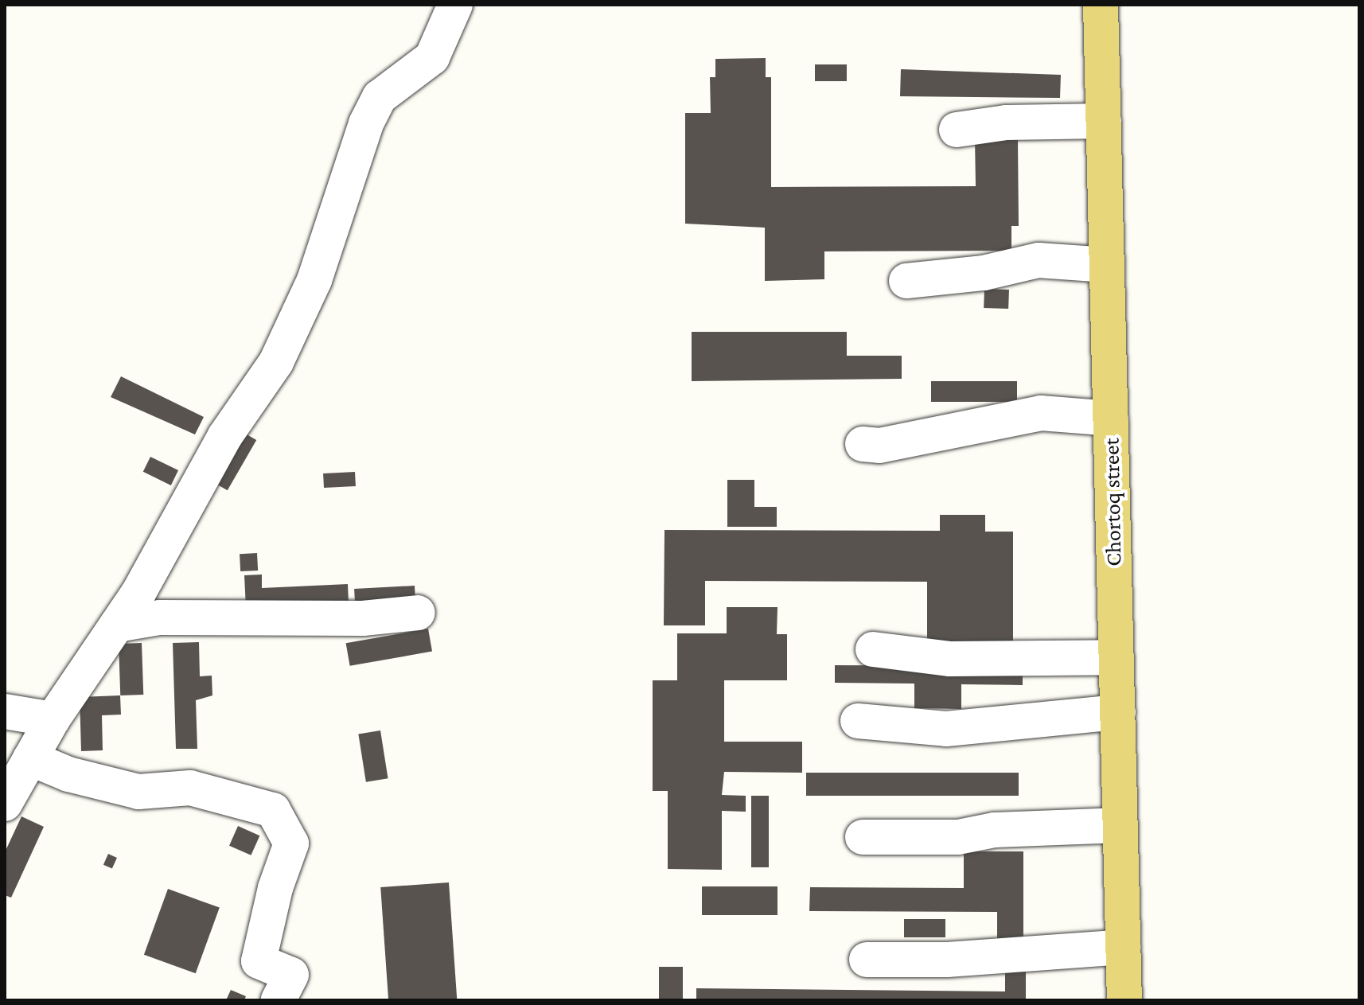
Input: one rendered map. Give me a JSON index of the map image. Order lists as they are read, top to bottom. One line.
{"streets":{"main road":["Chortoq street"]}}
